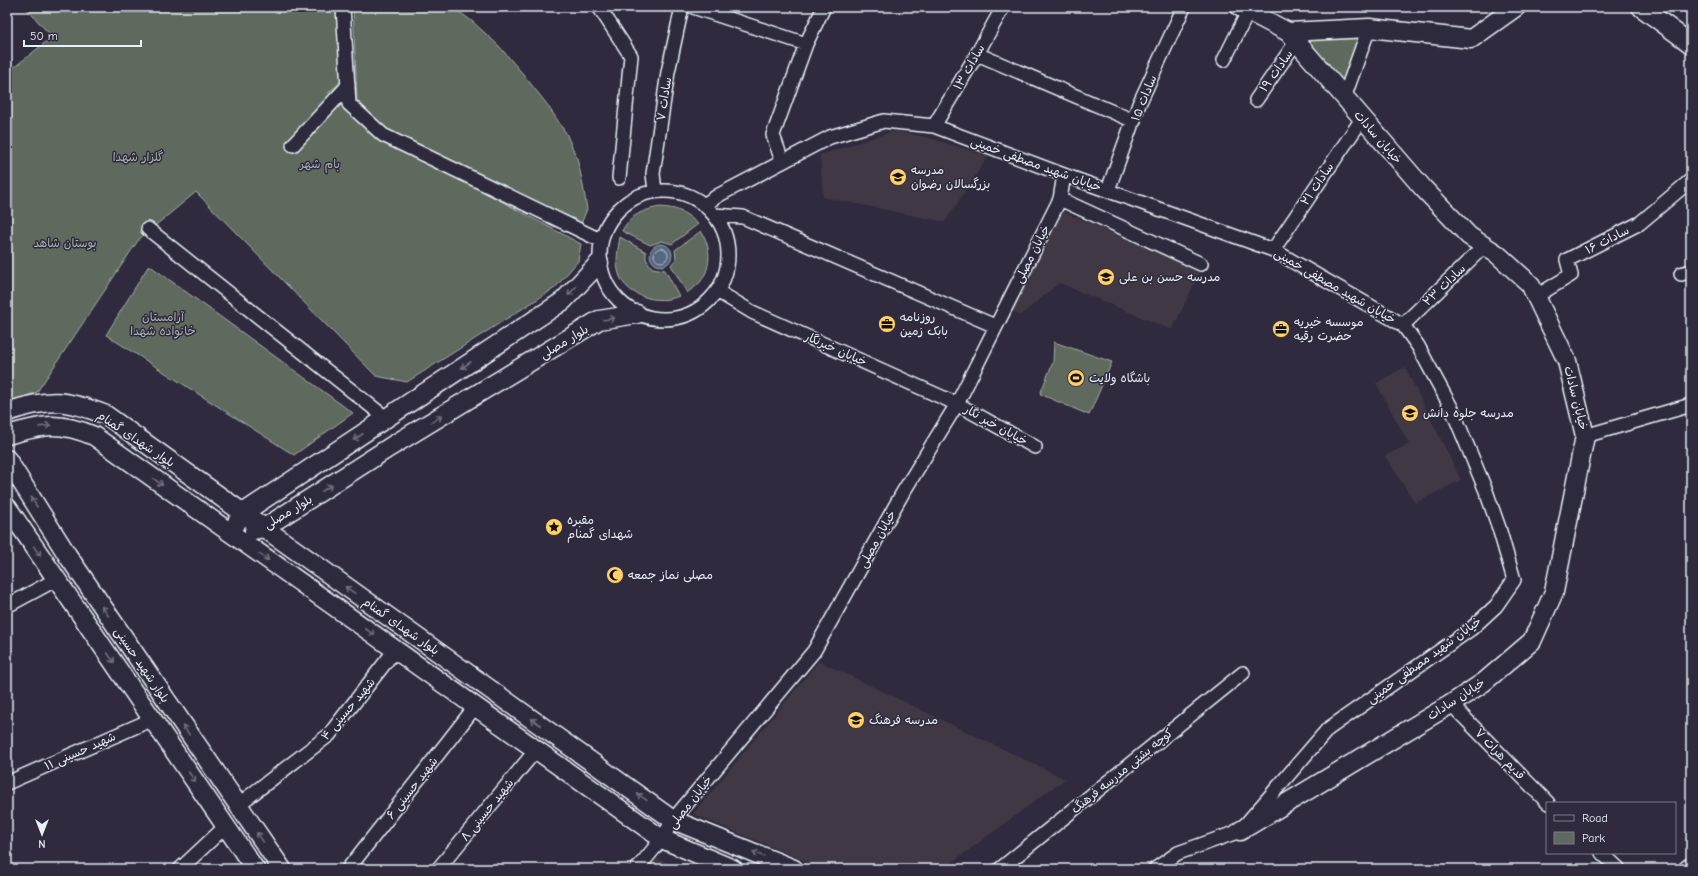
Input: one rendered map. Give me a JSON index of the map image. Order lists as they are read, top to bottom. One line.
{"streets":{"street":["سادات ۱۳","سادات ۱۹","سادات ۱۵","سادات ۷","خیابان سادات","خیابان شهید مصطفی خمینی","سادات ۲۱","سادات ۱۶","خیابان مصلی","سادات ۲۳","بلوار مصلی","خیابان خبرنگار","خیابان خبر نگار","بلوار شهدای گمنام","بلوار شهید حسینی","شهید حسینی ۴","شهید حسینی ۱۱","قدیم هرات ۷","کوچه پشتی مدرسه فرهنگ","شهید حسینی ۶","شهید حسینی ۸"]},"crossings":[["سادات ۱۳","خیابان شهید مصطفی خمینی"],["سادات ۱۹","خیابان سادات"],["سادات ۱۵","خیابان شهید مصطفی خمینی"],["سادات ۷","خیابان شهید مصطفی خمینی"],["سادات ۷","بلوار مصلی"],["سادات ۷","خیابان خبرنگار"],["خیابان سادات","خیابان شهید مصطفی خمینی"],["خیابان سادات","سادات ۲۱"],["خیابان سادات","سادات ۱۶"],["خیابان سادات","سادات ۲۳"],["خیابان سادات","قدیم هرات ۷"],["خیابان شهید مصطفی خمینی","سادات ۲۱"],["خیابان شهید مصطفی خمینی","خیابان مصلی"],["خیابان شهید مصطفی خمینی","سادات ۲۳"],["خیابان شهید مصطفی خمینی","بلوار مصلی"],["خیابان شهید مصطفی خمینی","خیابان خبرنگار"],["خیابان مصلی","خیابان خبرنگار"],["خیابان مصلی","خیابان خبر نگار"],["خیابان مصلی","بلوار شهدای گمنام"],["بلوار مصلی","خیابان خبرنگار"],["بلوار مصلی","بلوار شهدای گمنام"],["خیابان خبرنگار","خیابان خبر نگار"],["بلوار شهدای گمنام","شهید حسینی ۴"],["بلوار شهدای گمنام","شهید حسینی ۶"],["بلوار شهدای گمنام","شهید حسینی ۸"],["بلوار شهید حسینی","شهید حسینی ۴"],["بلوار شهید حسینی","شهید حسینی ۱۱"]],"parks":["گلزار شهدا","بام شهر","بوستان شاهد","آرامستان خانواده شهدا"],"places":{"school or university":["مدرسه بزرگسالان رضوان","مدرسه حسن بن علی","مدرسه جلوه دانش","مدرسه فرهنگ"],"office":["روزنامه بابک زمین","موسسه خیریه حضرت رقیه"],"sports":["باشگاه ولایت"],"place":["مقبره شهدای گمنام"],"mosque":["مصلی نماز جمعه"]},"legend":["Road","Park"],"scale_bar":"50 m","north":"bottom"}
